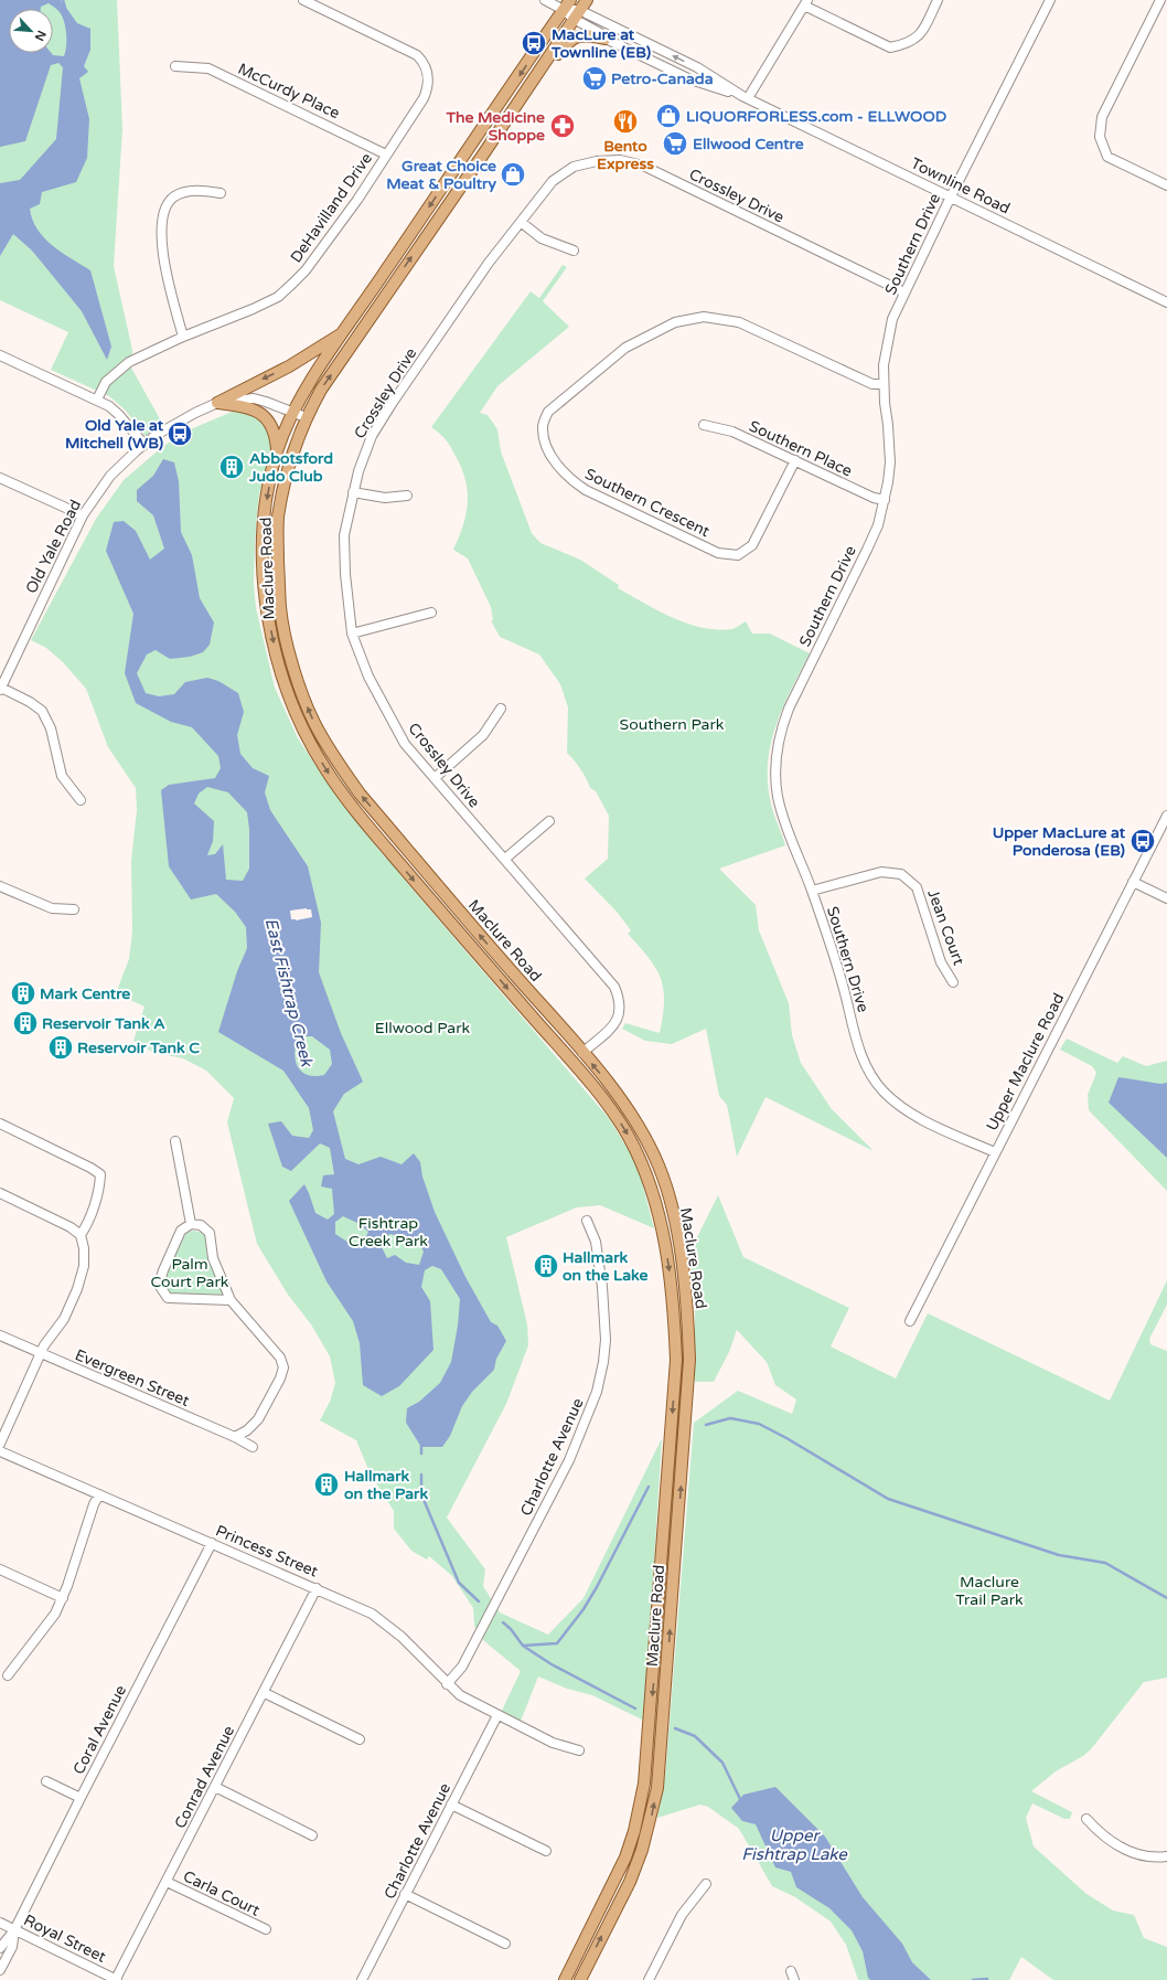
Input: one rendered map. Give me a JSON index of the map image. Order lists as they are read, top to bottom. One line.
{"streets":{"main road":["Maclure Road"],"street":["McCurdy Place","Townline Road","Crossley Drive","DeHavilland Drive","Southern Drive","Southern Place","Southern Crescent","Old Yale Road","Jean Court","Upper Maclure Road","Evergreen Street","Charlotte Avenue","Princess Street","Coral Avenue","Conrad Avenue","Carla Court","Royal Street"]},"crossings":[["McCurdy Place","DeHavilland Drive"],["Townline Road","Southern Drive"],["Townline Road","Maclure Road"],["Crossley Drive","Southern Drive"],["Crossley Drive","Maclure Road"],["Southern Drive","Southern Place"],["Southern Drive","Southern Crescent"],["Southern Drive","Jean Court"],["Southern Drive","Upper Maclure Road"],["Southern Place","Southern Crescent"],["Old Yale Road","Maclure Road"],["Charlotte Avenue","Princess Street"],["Princess Street","Coral Avenue"],["Princess Street","Conrad Avenue"],["Coral Avenue","Royal Street"],["Conrad Avenue","Carla Court"],["Conrad Avenue","Royal Street"]],"water":["East Fishtrap Creek","Upper Fishtrap Lake"],"parks":["Southern Park","Ellwood Park","Fishtrap Creek Park","Palm Court Park","Maclure Trail Park"],"places":{"bus stop":["MacLure at Townline (EB)","Old Yale at Mitchell (WB)","Upper MacLure at Ponderosa (EB)"],"supermarket":["Petro-Canada","Ellwood Centre"],"shop":["LIQUORFORLESS.com - ELLWOOD","Great Choice Meat & Poultry"],"restaurant":["Bento Express"],"pharmacy":["The Medicine Shoppe"],"building":["Abbotsford Judo Club","Mark Centre","Reservoir Tank A","Reservoir Tank C","Hallmark on the Lake","Hallmark on the Park"]},"north":"bottom right"}
